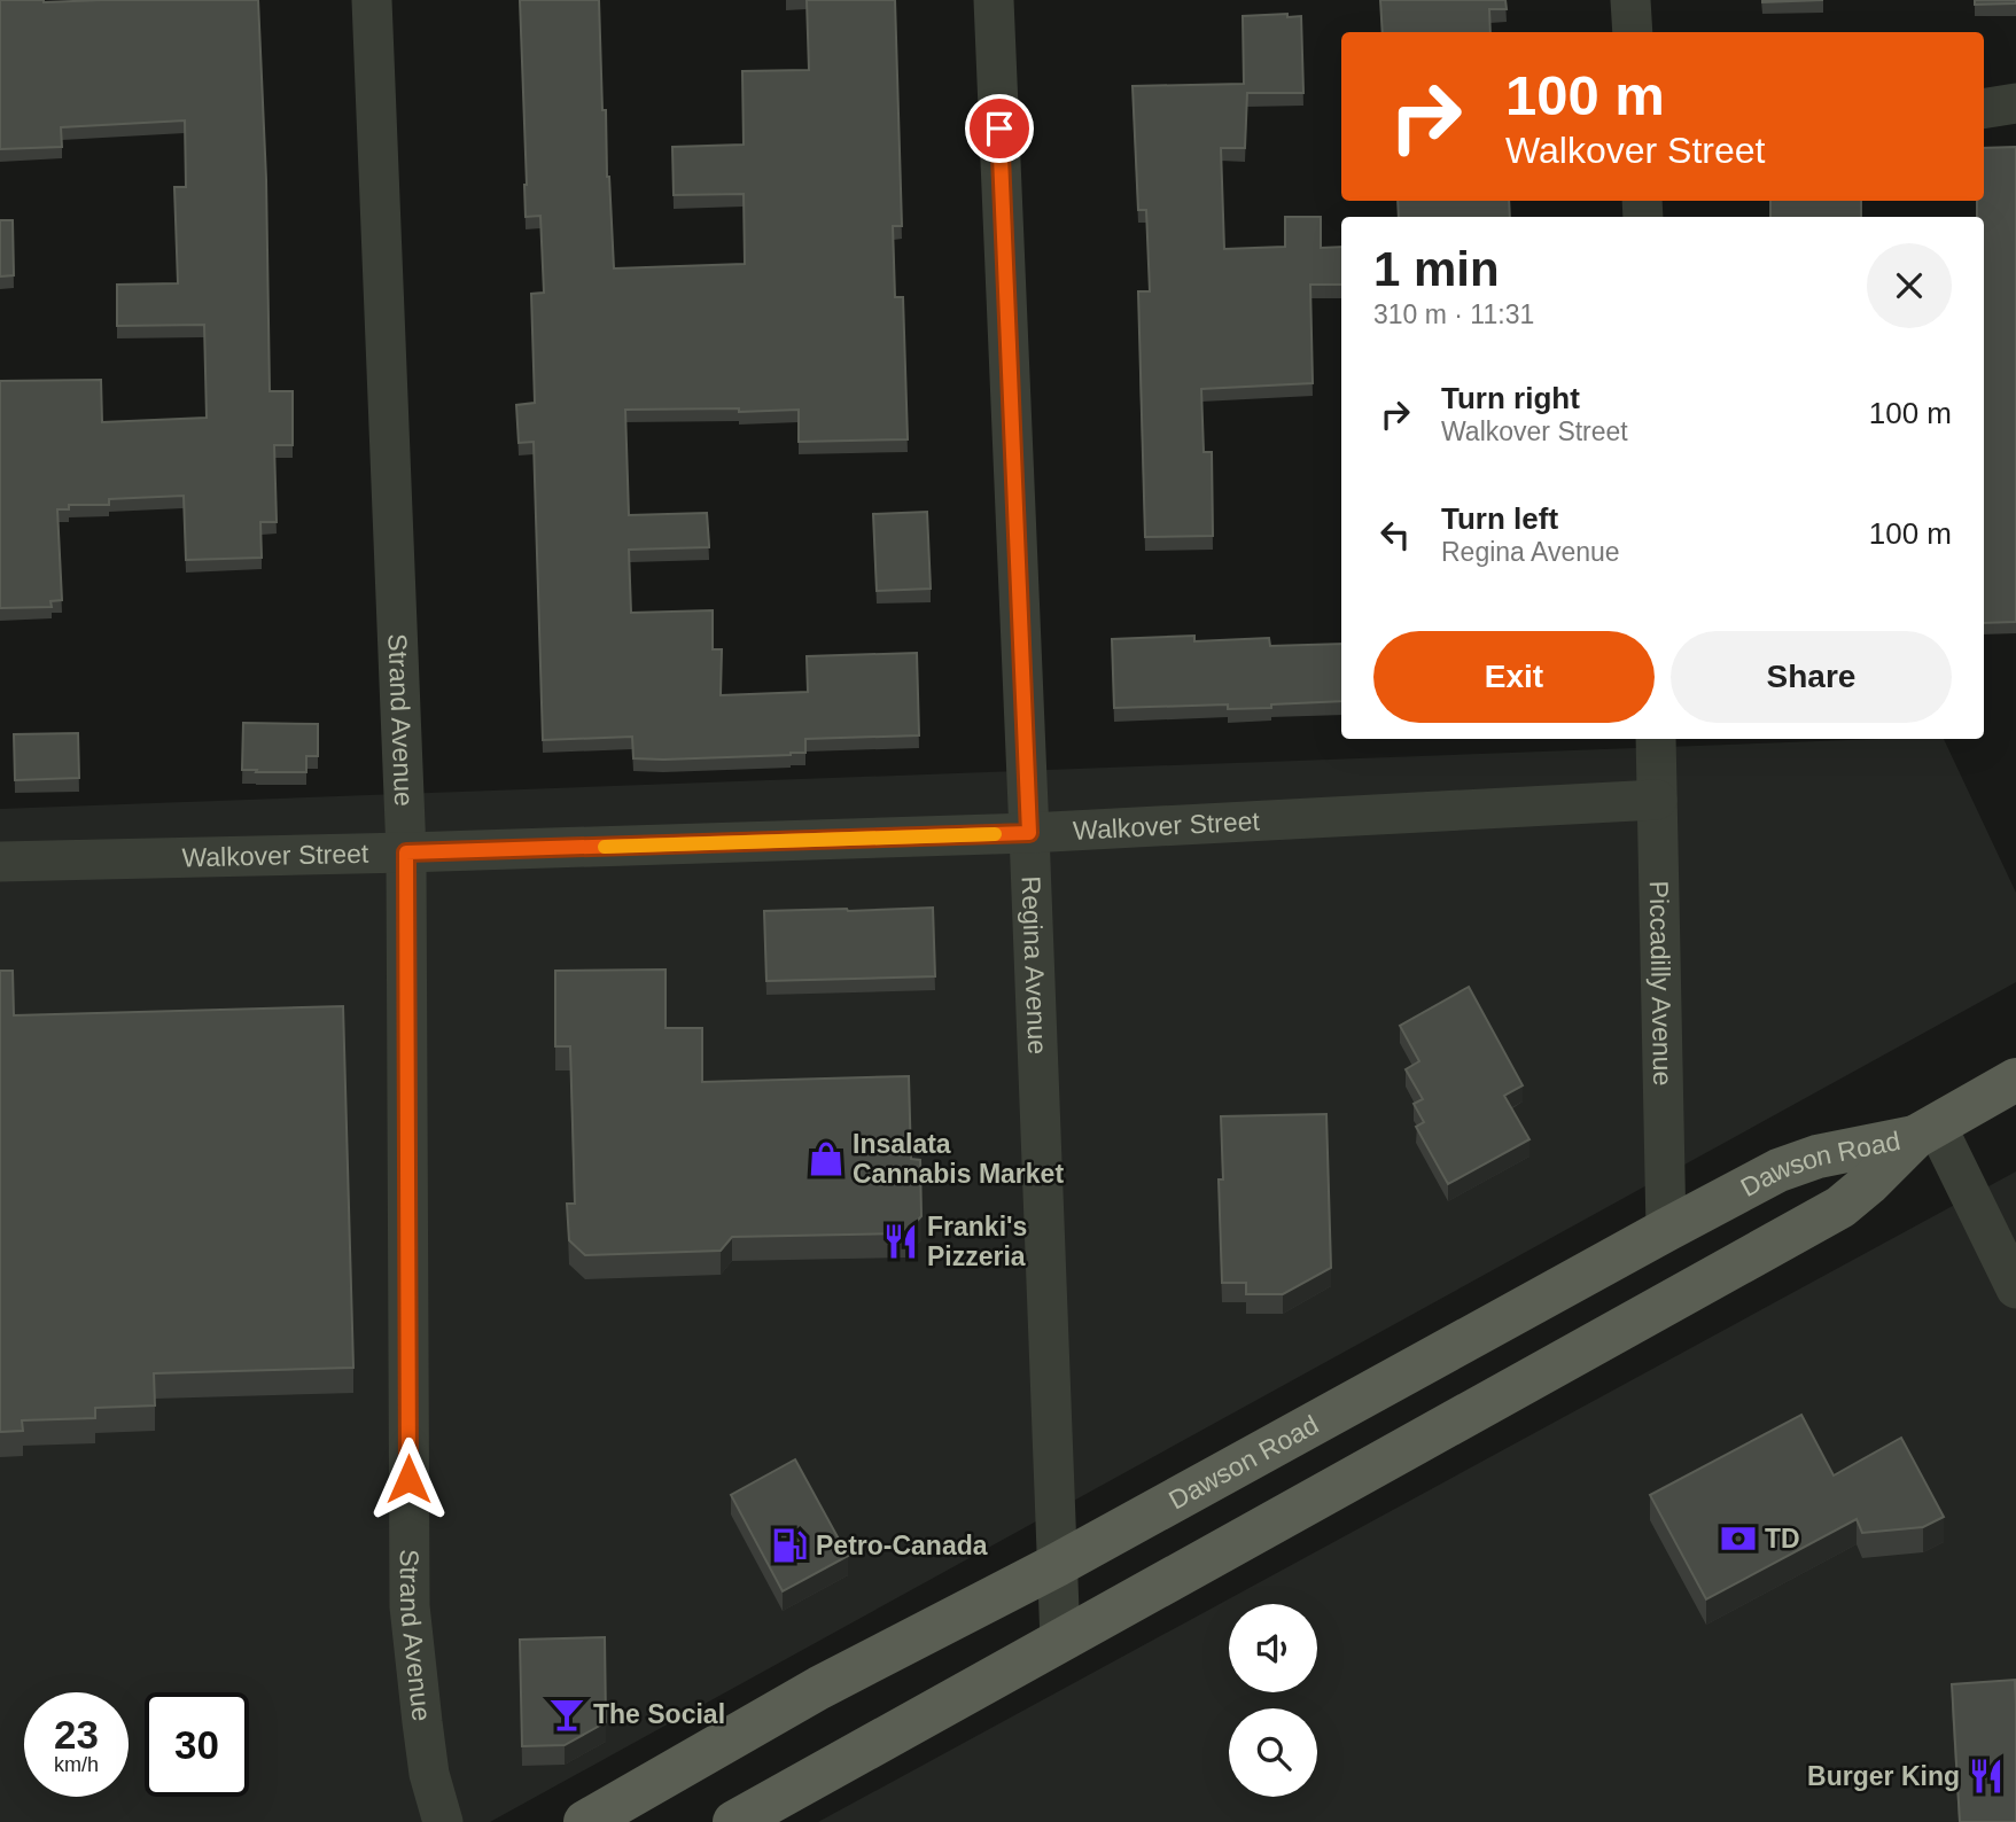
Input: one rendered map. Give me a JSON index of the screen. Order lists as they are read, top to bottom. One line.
{"streets":{"main road":["Dawson Road"],"street":["Strand Avenue","Walkover Street","Regina Avenue","Piccadilly Avenue"]},"crossings":[["Strand Avenue","Walkover Street"],["Walkover Street","Regina Avenue"],["Walkover Street","Piccadilly Avenue"],["Regina Avenue","Dawson Road"],["Piccadilly Avenue","Dawson Road"]],"places":{"shop":["Insalata Cannabis Market"],"restaurant":["Franki's Pizzeria","Burger King"],"bank":["TD"],"fuel station":["Petro-Canada"],"bar":["The Social"]},"page":{"turn":["100 m","Walkover Street"],"heading":["1 min","310 m · 11:31"],"list":[{"name":"Turn right","note":"Walkover Street","value":"100 m"},{"name":"Turn left","note":"Regina Avenue","value":"100 m"}],"buttons":["Exit","Share"],"speed":"23 km/h","limit":"30"}}
